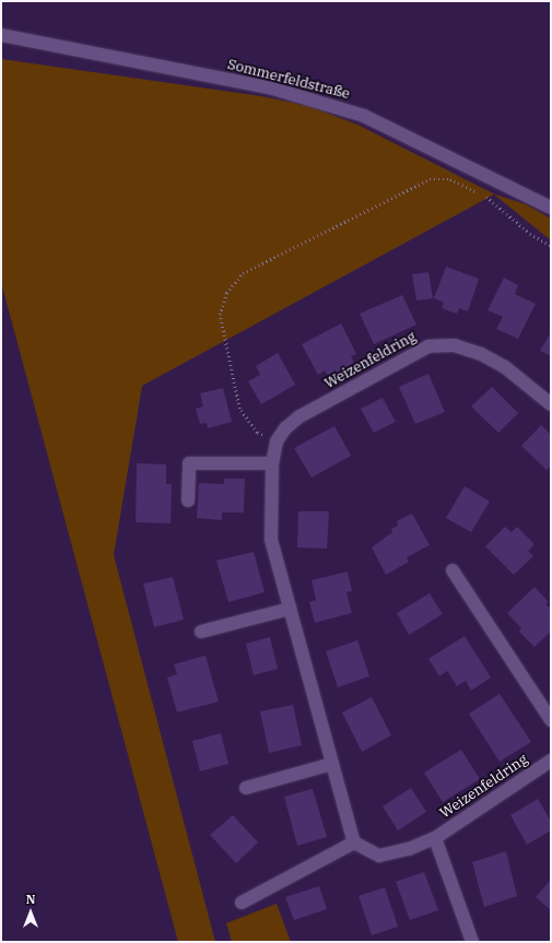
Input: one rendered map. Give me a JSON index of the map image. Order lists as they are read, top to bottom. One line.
{"streets":{"street":["Sommerfeldstraße","Weizenfeldring"]},"north":"top"}
